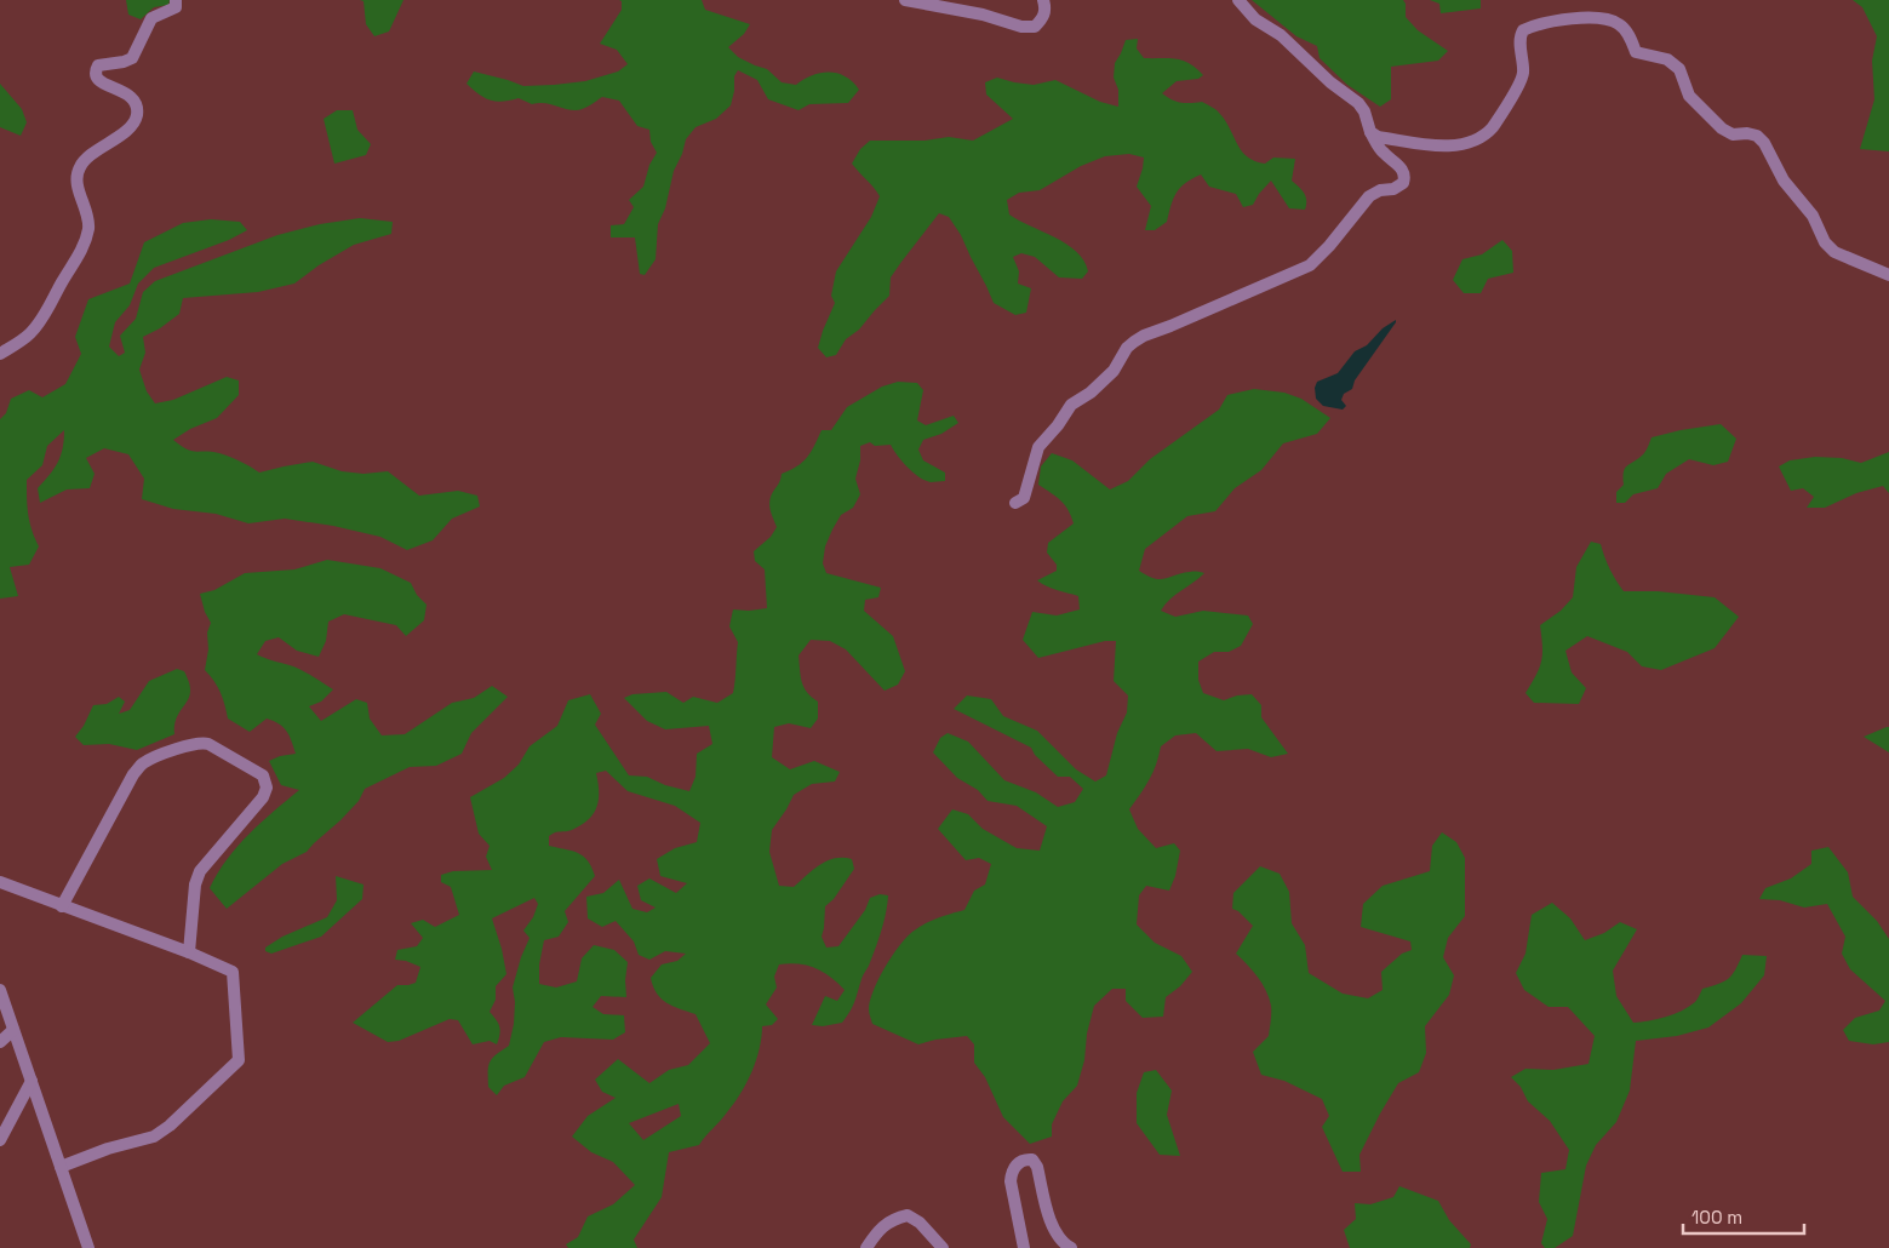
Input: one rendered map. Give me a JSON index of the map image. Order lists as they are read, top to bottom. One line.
{"scale_bar":"100 m"}
